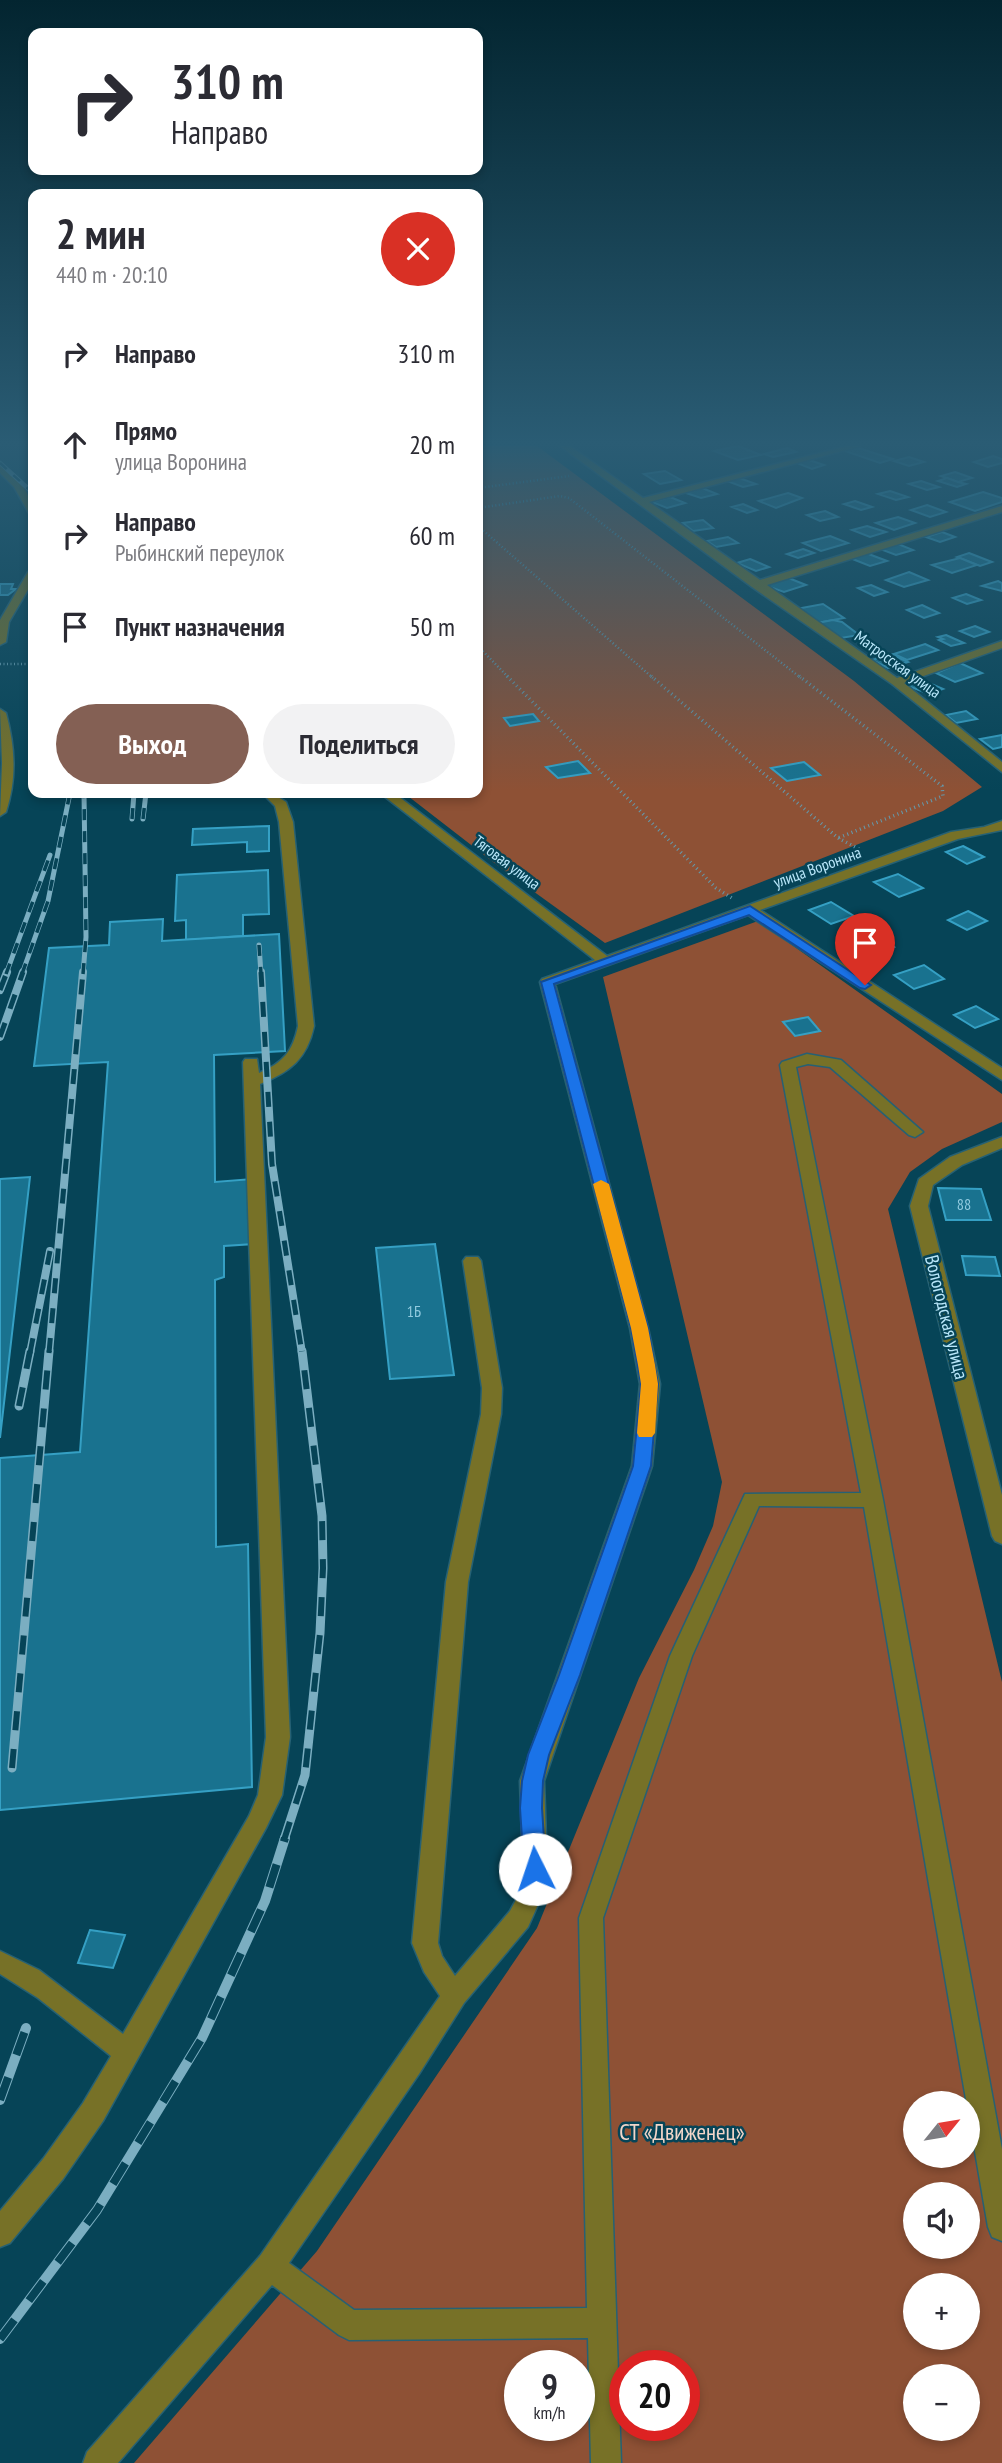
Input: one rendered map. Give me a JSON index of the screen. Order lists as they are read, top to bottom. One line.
{"streets":{"street":["Матросская улица","Тяговая улица","улица Воронина","Вологодская улица"]},"crossings":[["Тяговая улица","улица Воронина"]],"parks":["СТ «Движенец»"],"house_numbers":["88","1Б"],"north":"top right","page":{"turn":["310 m","Направо"],"heading":["2 мин","440 m · 20:10"],"list":[{"name":"Направо","value":"310 m"},{"name":"Прямо","note":"улица Воронина","value":"20 m"},{"name":"Направо","note":"Рыбинский переулок","value":"60 m"},{"name":"Пункт назначения","value":"50 m"}],"buttons":["Выход","Поделиться"],"map_buttons":["+","−"],"speed":"9 km/h","limit":"20"}}
